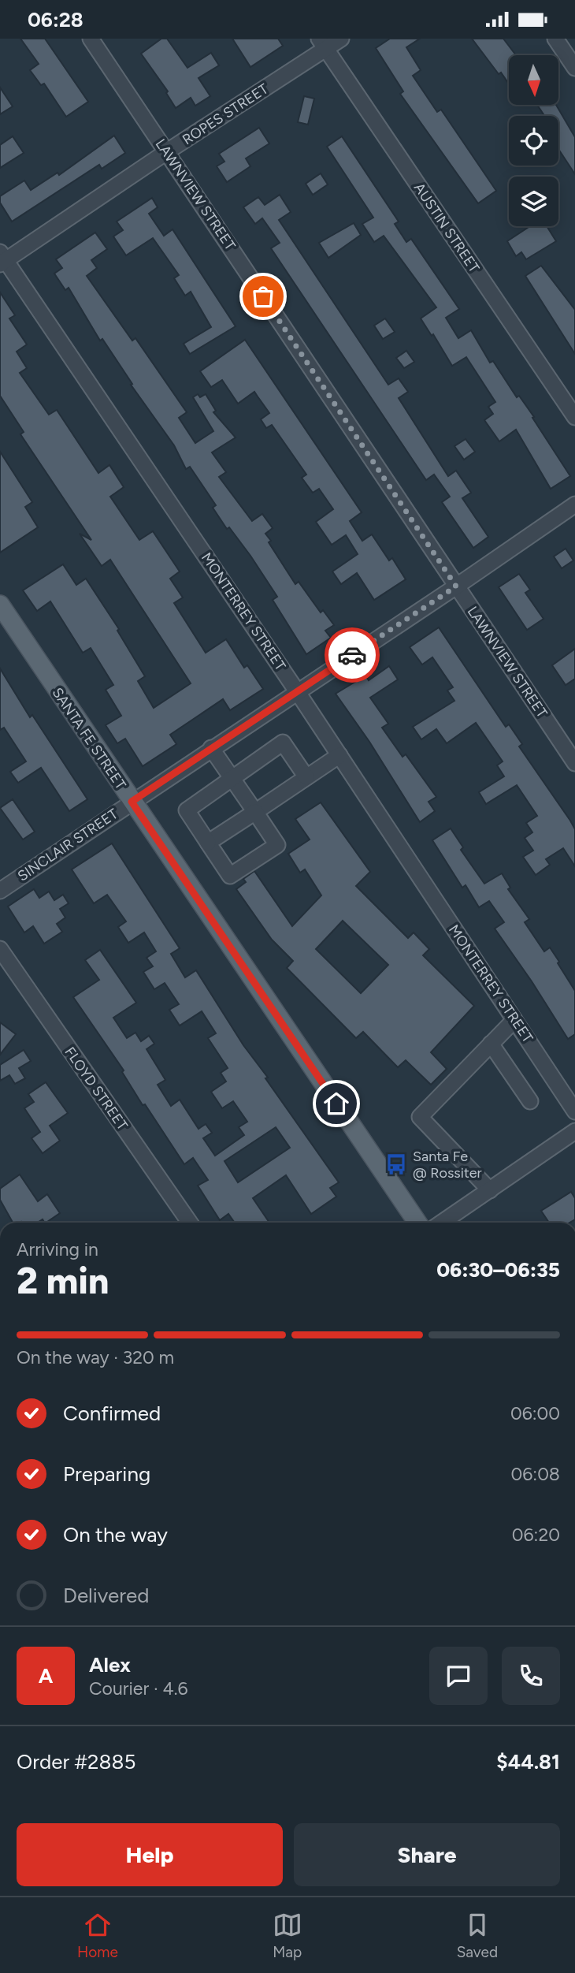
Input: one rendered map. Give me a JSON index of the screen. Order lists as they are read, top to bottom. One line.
{"streets":{"main road":["SANTA FE STREET"],"street":["ROPES STREET","LAWNVIEW STREET","AUSTIN STREET","MONTERREY STREET","SINCLAIR STREET","FLOYD STREET"]},"crossings":[["ROPES STREET","LAWNVIEW STREET"],["ROPES STREET","AUSTIN STREET"],["ROPES STREET","MONTERREY STREET"],["LAWNVIEW STREET","SINCLAIR STREET"],["MONTERREY STREET","SINCLAIR STREET"],["SANTA FE STREET","SINCLAIR STREET"]],"places":{"bus stop":["Santa Fe @ Rossiter"]},"north":"bottom","page":{"status":"06:28","heading":["2 min","Arriving in","06:30–06:35"],"panel":["Alex","Courier · 4.6","Order #2885","$44.81"],"bar":"On the way · 320 m","list":[["Confirmed","06:00"],["Preparing","06:08"],["On the way","06:20"],"Delivered"],"round":"A","buttons":["Help","Share"],"tabs":["Home","Map","Saved"]}}
